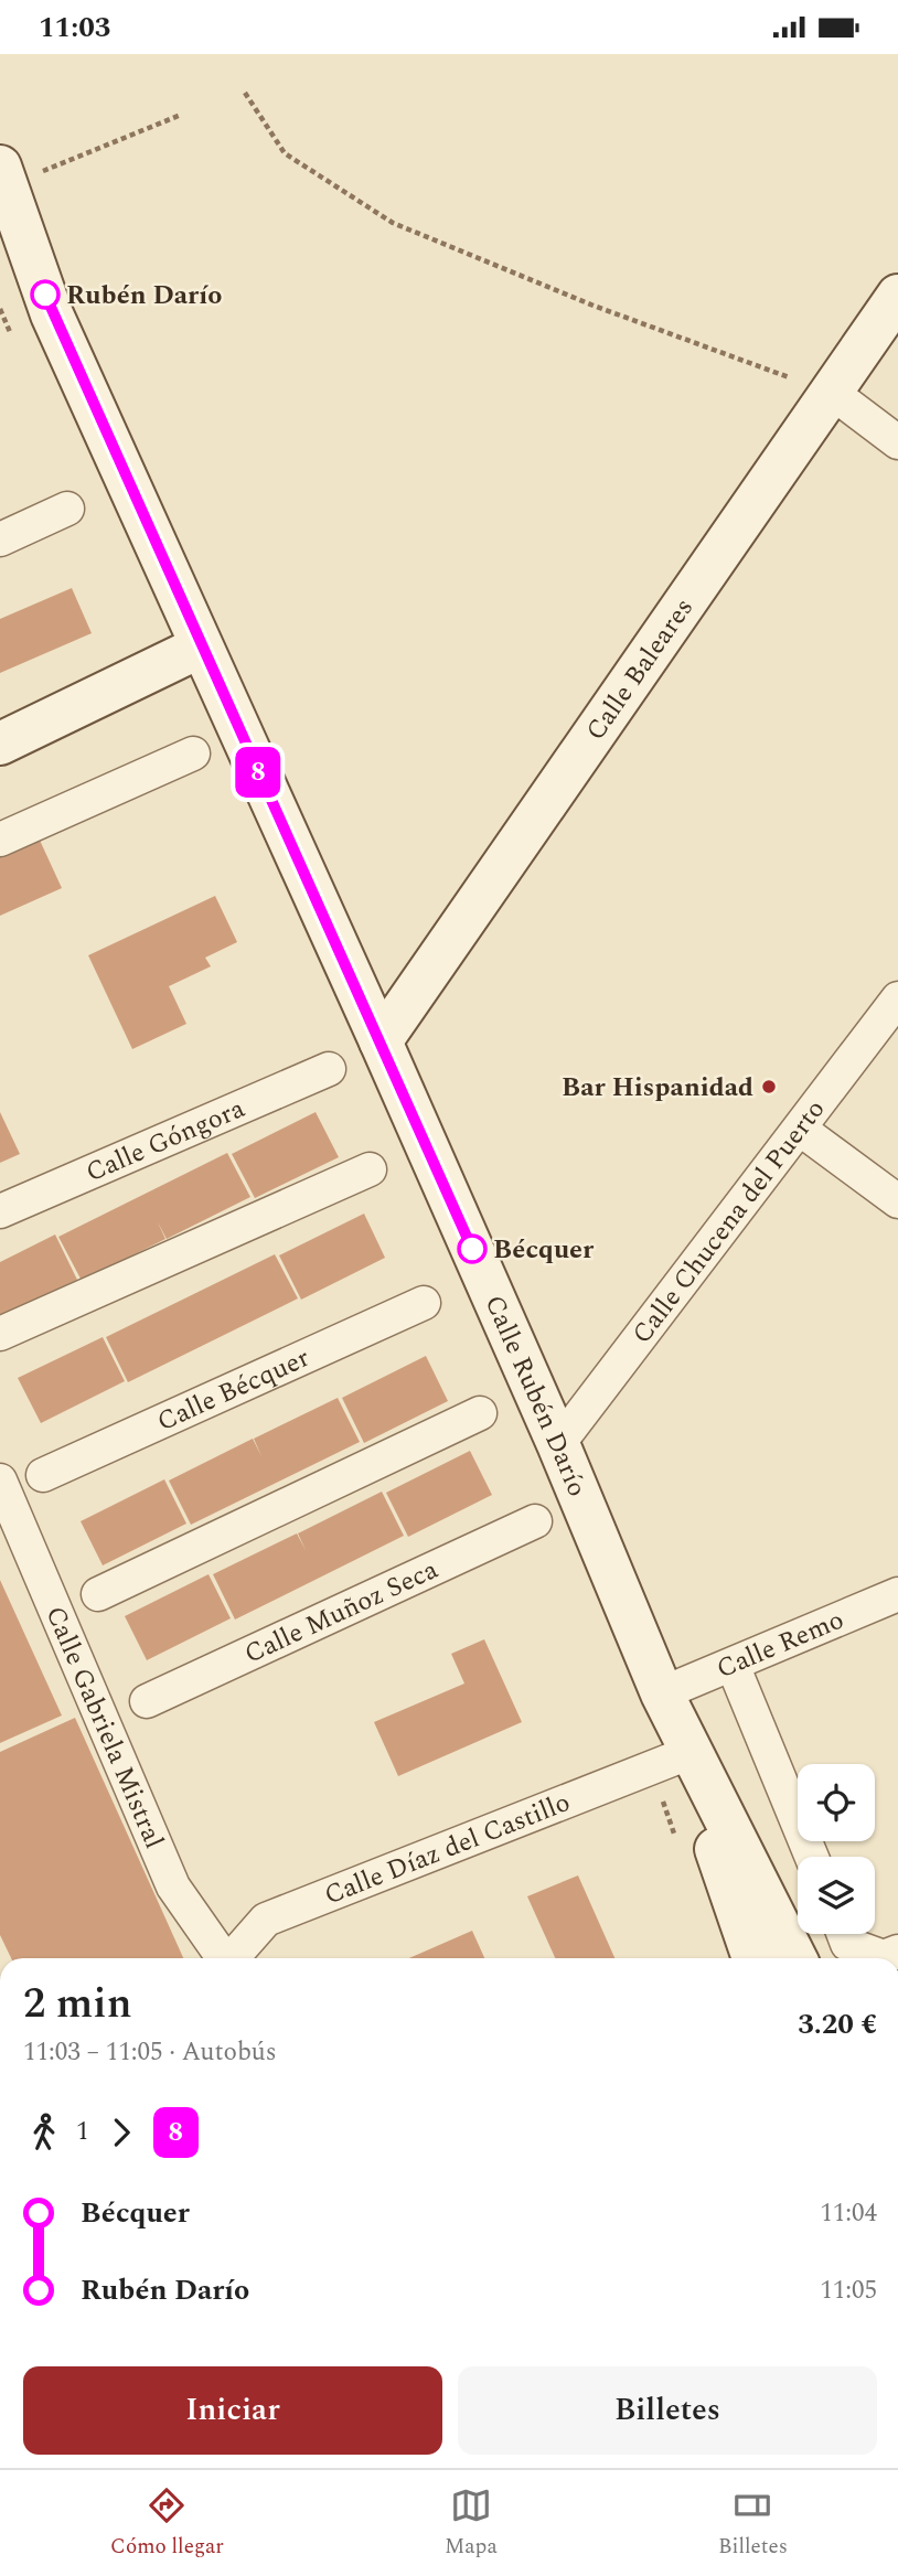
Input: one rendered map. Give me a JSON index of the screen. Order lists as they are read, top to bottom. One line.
{"streets":{"street":["Calle Baleares","Calle Góngora","Calle Chucena del Puerto","Calle Bécquer","Calle Rubén Darío","Calle Muñoz Seca","Calle Remo","Calle Gabriela Mistral","Calle Díaz del Castillo"]},"crossings":[["Calle Baleares","Calle Rubén Darío"],["Calle Chucena del Puerto","Calle Rubén Darío"],["Calle Rubén Darío","Calle Remo"],["Calle Rubén Darío","Calle Díaz del Castillo"]],"places":["Rubén Darío","Bar Hispanidad","Bécquer"],"lines":["bus line 8"],"page":{"status":"11:03","on_map":"8","heading":["2 min","11:03 – 11:05 · Autobús","3.20 €"],"legs":["1","8"],"list":[{"name":"Bécquer","value":"11:04"},{"name":"Rubén Darío","value":"11:05"}],"buttons":["Iniciar","Billetes"],"tabs":["Cómo llegar","Mapa","Billetes"]}}
